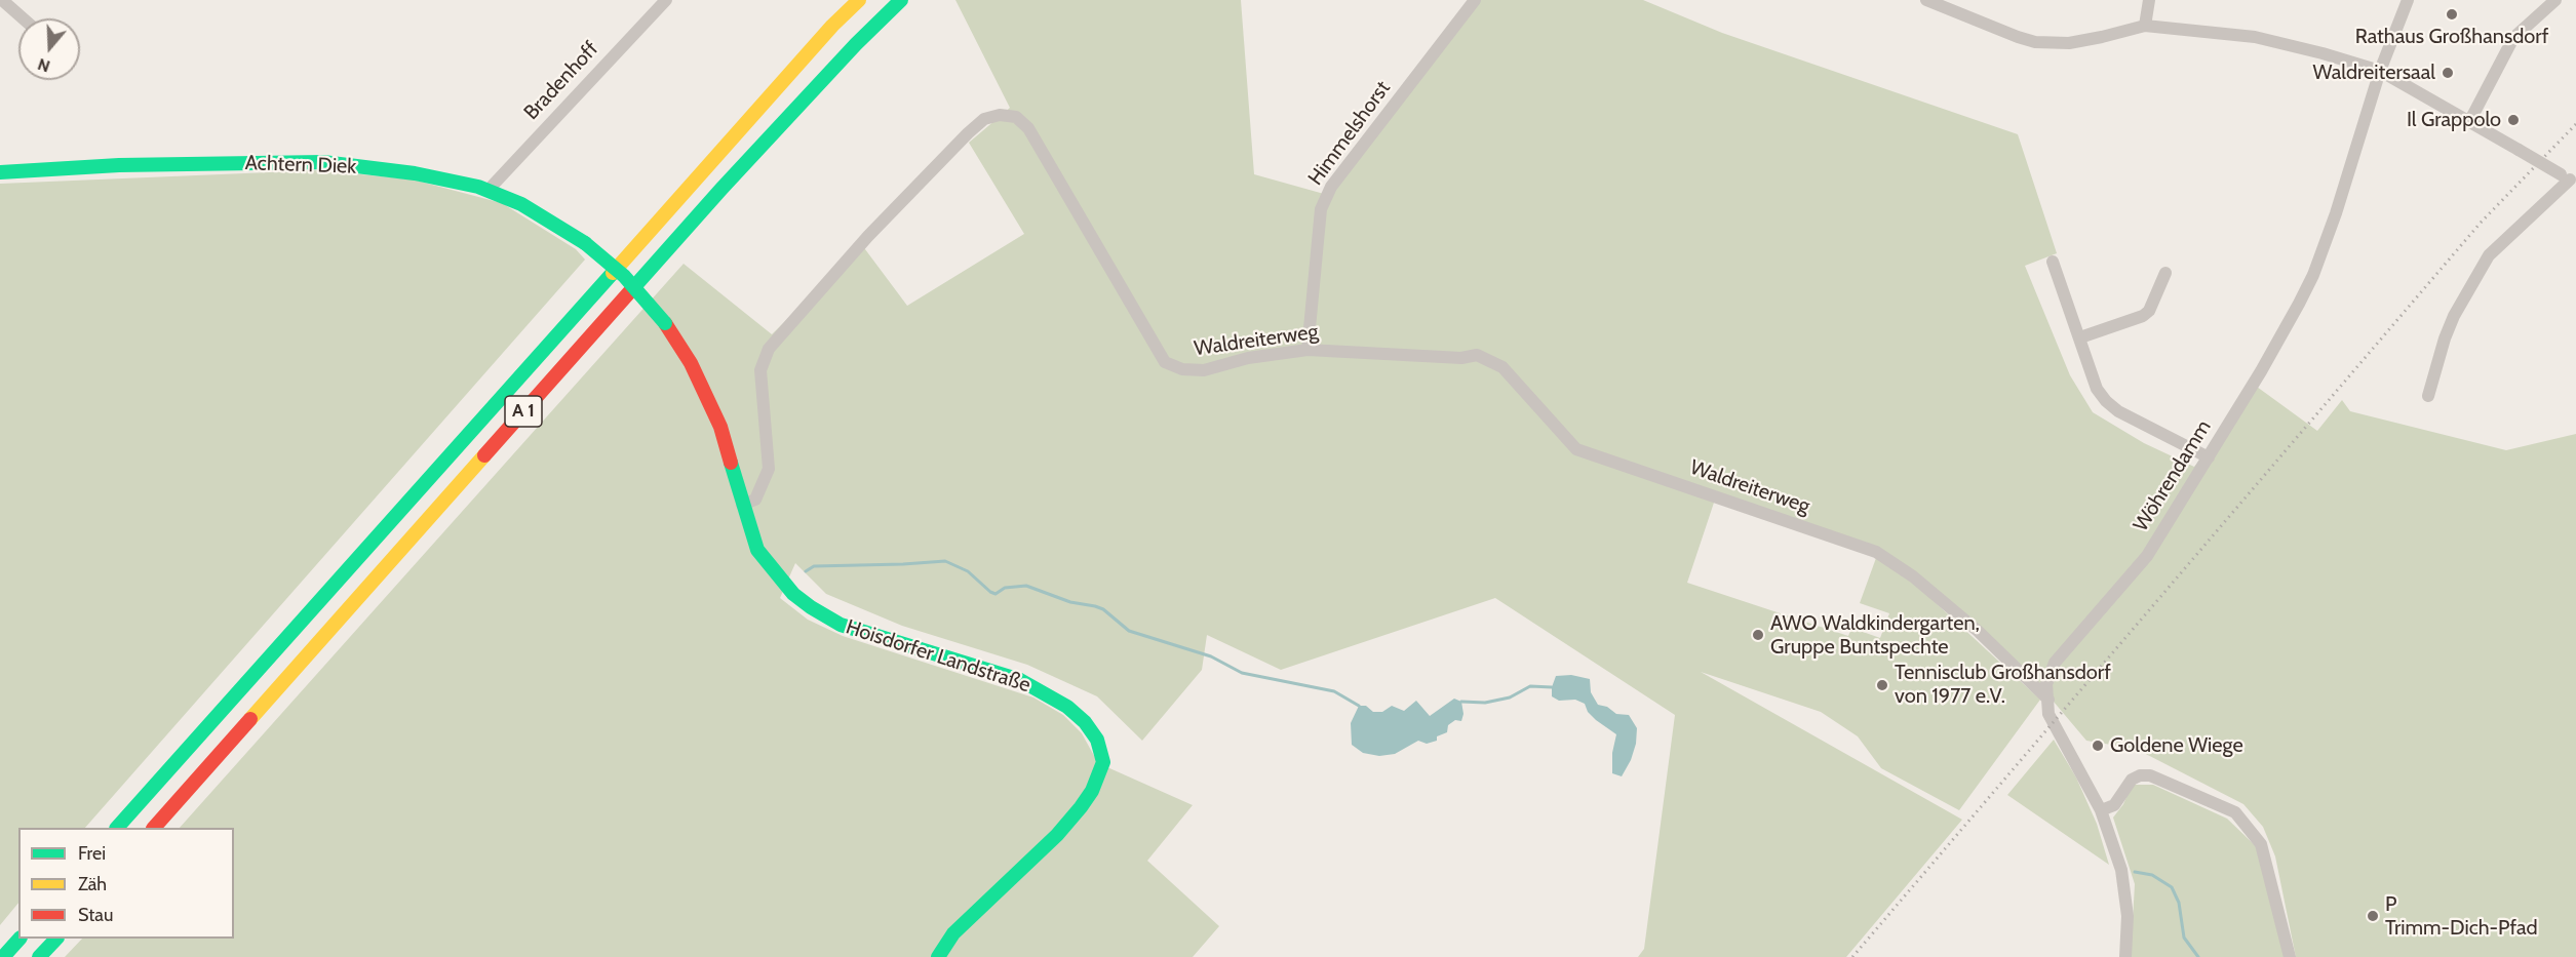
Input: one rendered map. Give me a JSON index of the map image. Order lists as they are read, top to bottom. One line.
{"streets":{"main road":["Achtern Diek","A 1","Hoisdorfer Landstraße"],"street":["Bradenhoff","Himmelshorst","Waldreiterweg","Wöhrendamm"]},"crossings":[["Bradenhoff","Achtern Diek"],["Himmelshorst","Waldreiterweg"],["Achtern Diek","Hoisdorfer Landstraße"],["Waldreiterweg","Wöhrendamm"],["Waldreiterweg","Hoisdorfer Landstraße"]],"places":["Rathaus Großhansdorf","Waldreitersaal","Il Grappolo","AWO Waldkindergarten, Gruppe Buntspechte","Tennisclub Großhansdorf von 1977 e.V.","Goldene Wiege","P Trimm-Dich-Pfad"],"legend":["Frei","Zäh","Stau"],"north":"bottom"}
